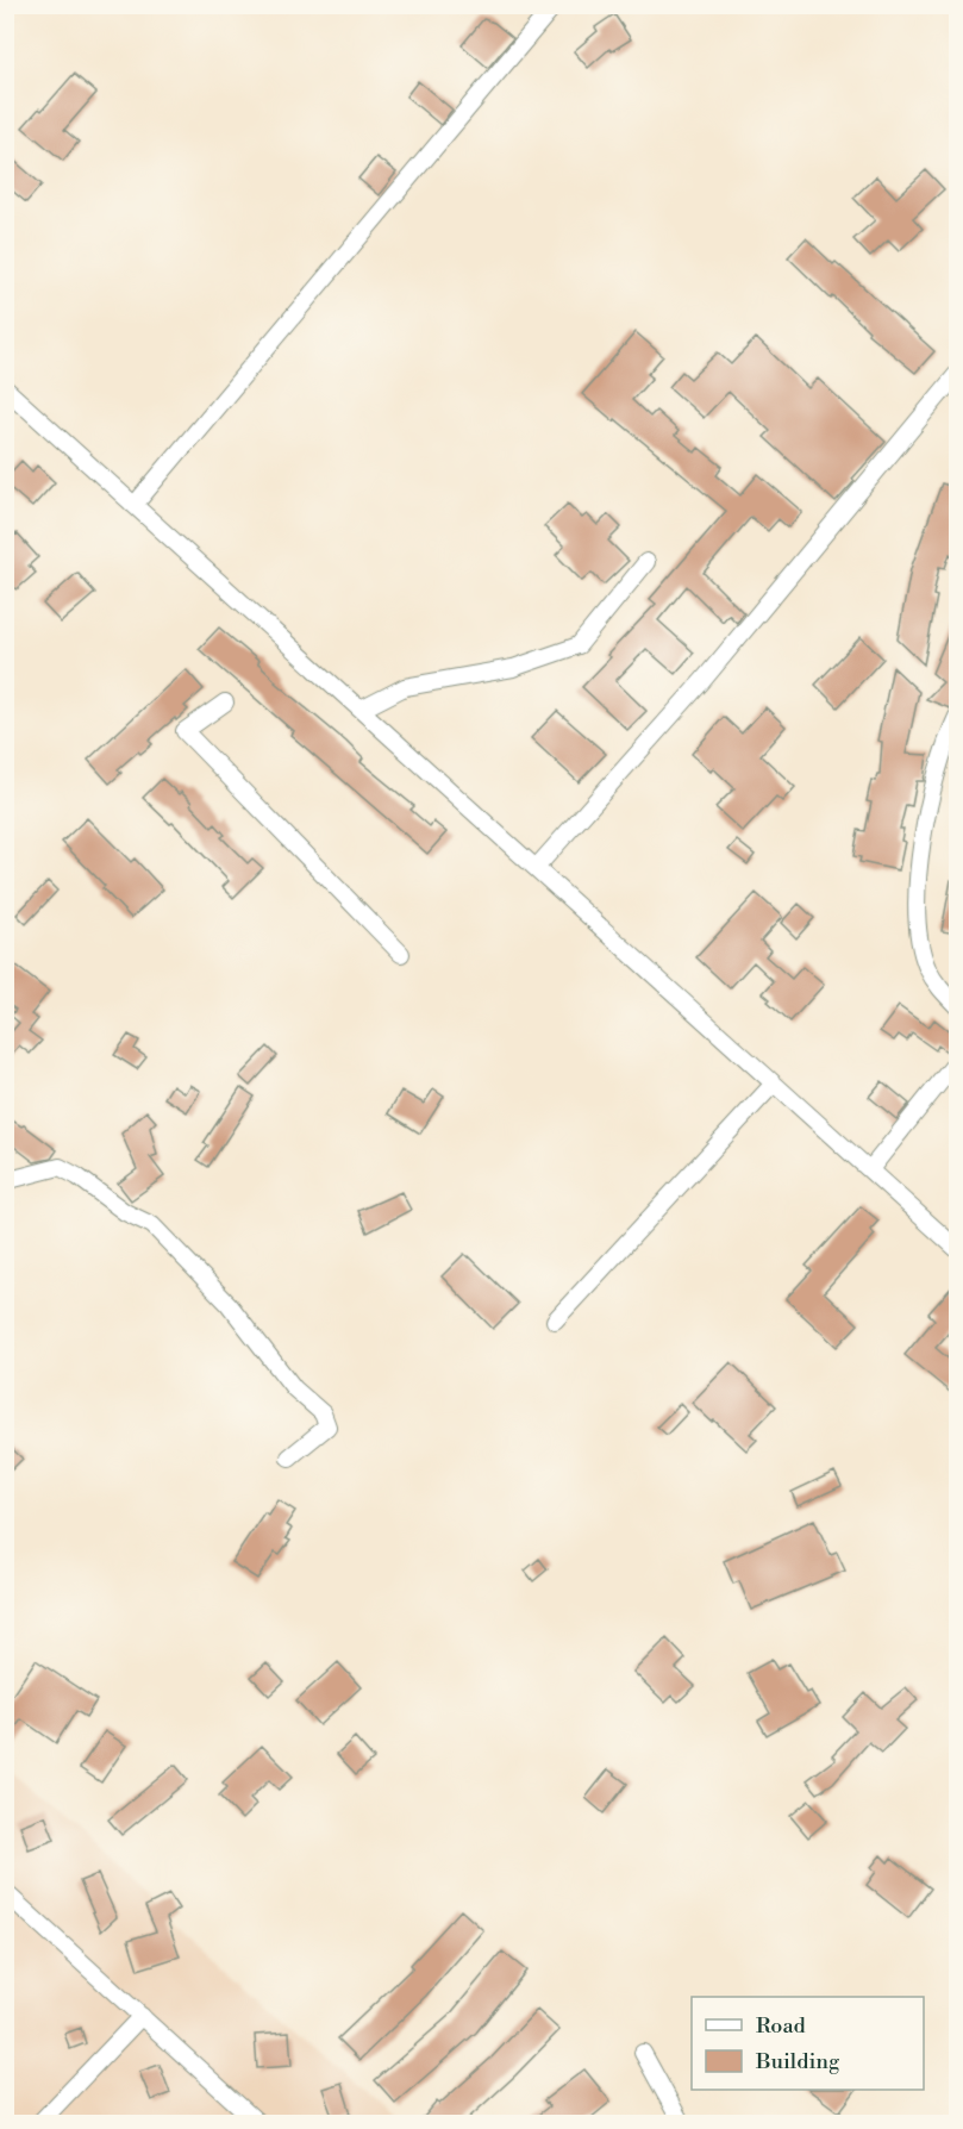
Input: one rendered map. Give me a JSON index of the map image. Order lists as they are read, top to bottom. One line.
{"legend":["Road","Building"]}
